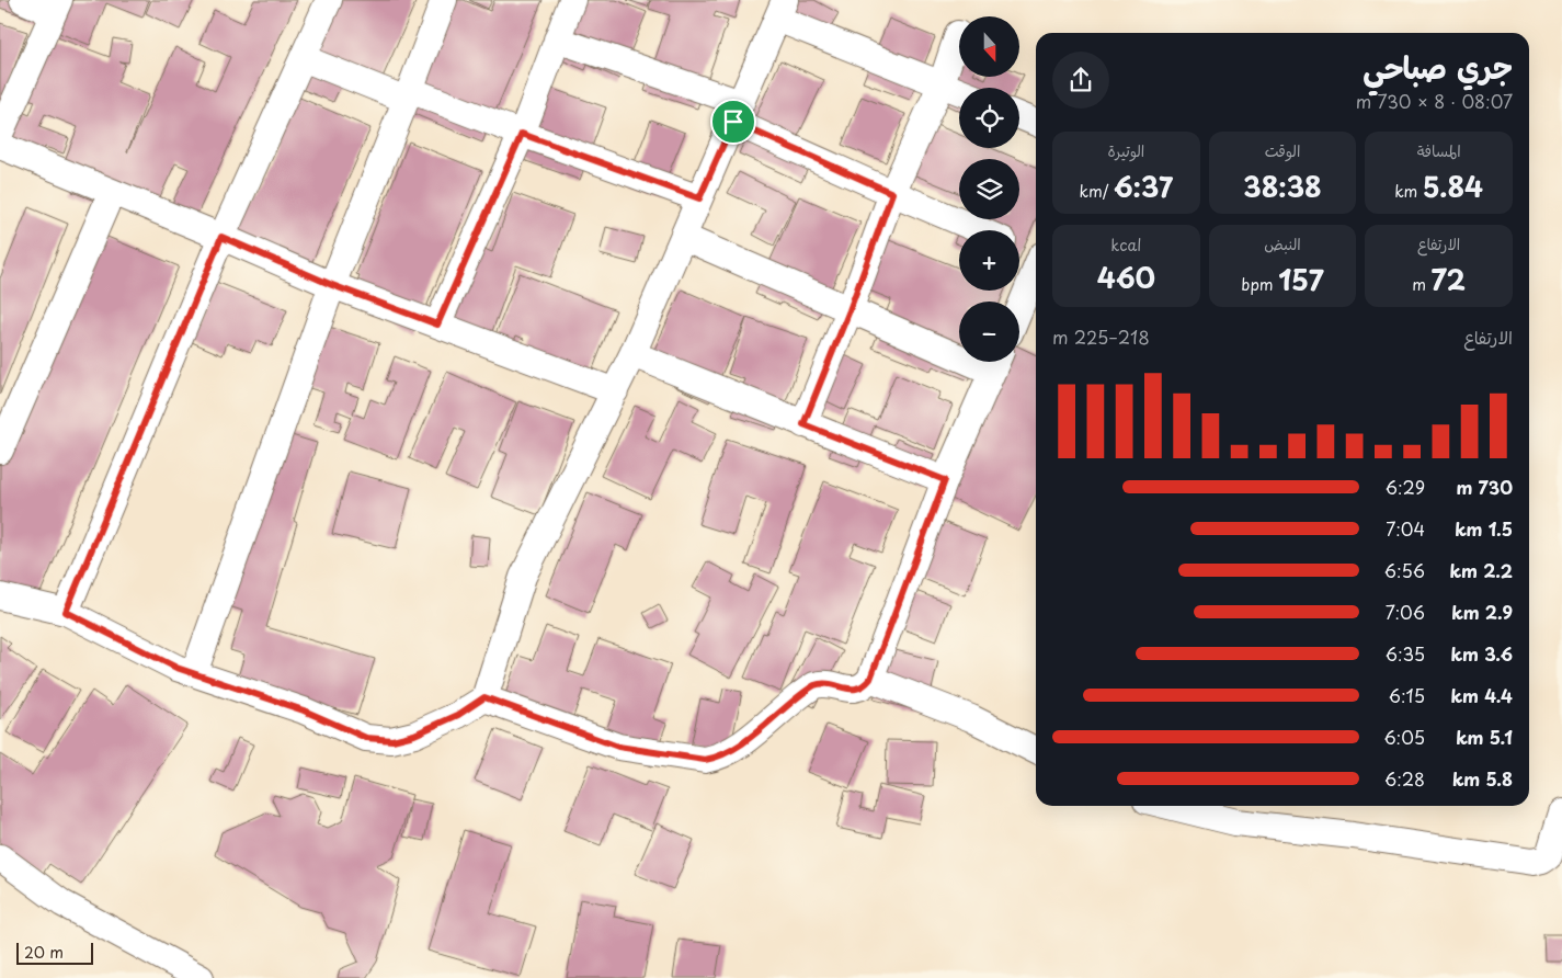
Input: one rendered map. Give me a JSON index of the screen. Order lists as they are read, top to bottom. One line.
{"scale_bar":"20 m","north":"bottom","page":{"map_buttons":["+","−"],"heading":["جري صباحي","08:07 · 8 × 730 m"],"stats":[["المسافة","5.84 km"],["الوقت","38:38"],["الوتيرة","6:37 /km"],["الارتفاع","72 m"],["النبض","157 bpm"],["kcal","460"]],"chart":["الارتفاع","218–225 m"],"list":[{"name":"730 m","note":"6:29"},{"name":"1.5 km","note":"7:04"},{"name":"2.2 km","note":"6:56"},{"name":"2.9 km","note":"7:06"},{"name":"3.6 km","note":"6:35"},{"name":"4.4 km","note":"6:15"},{"name":"5.1 km","note":"6:05"},{"name":"5.8 km","note":"6:28"}],"scale":"20 m"}}
